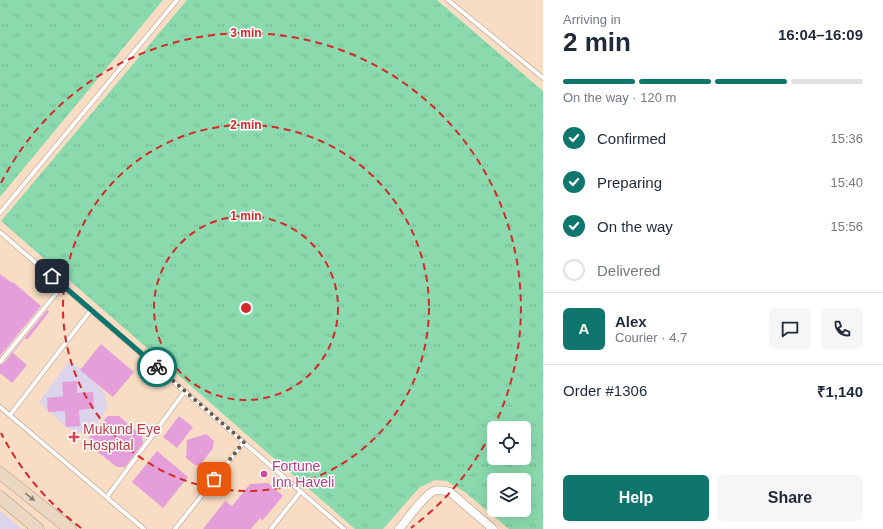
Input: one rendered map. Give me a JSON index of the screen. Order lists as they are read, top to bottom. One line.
{"places":{"health":["Mukund Eye Hospital"],"other":["Fortune Inn Haveli"]},"page":{"heading":["2 min","Arriving in","16:04–16:09"],"panel":["Alex","Courier · 4.7","Order #1306","₹1,140"],"bar":"On the way · 120 m","list":[["Confirmed","15:36"],["Preparing","15:40"],["On the way","15:56"],"Delivered"],"round":"A","buttons":["Help","Share"]},"rings":["3 min","2 min","1 min"]}
